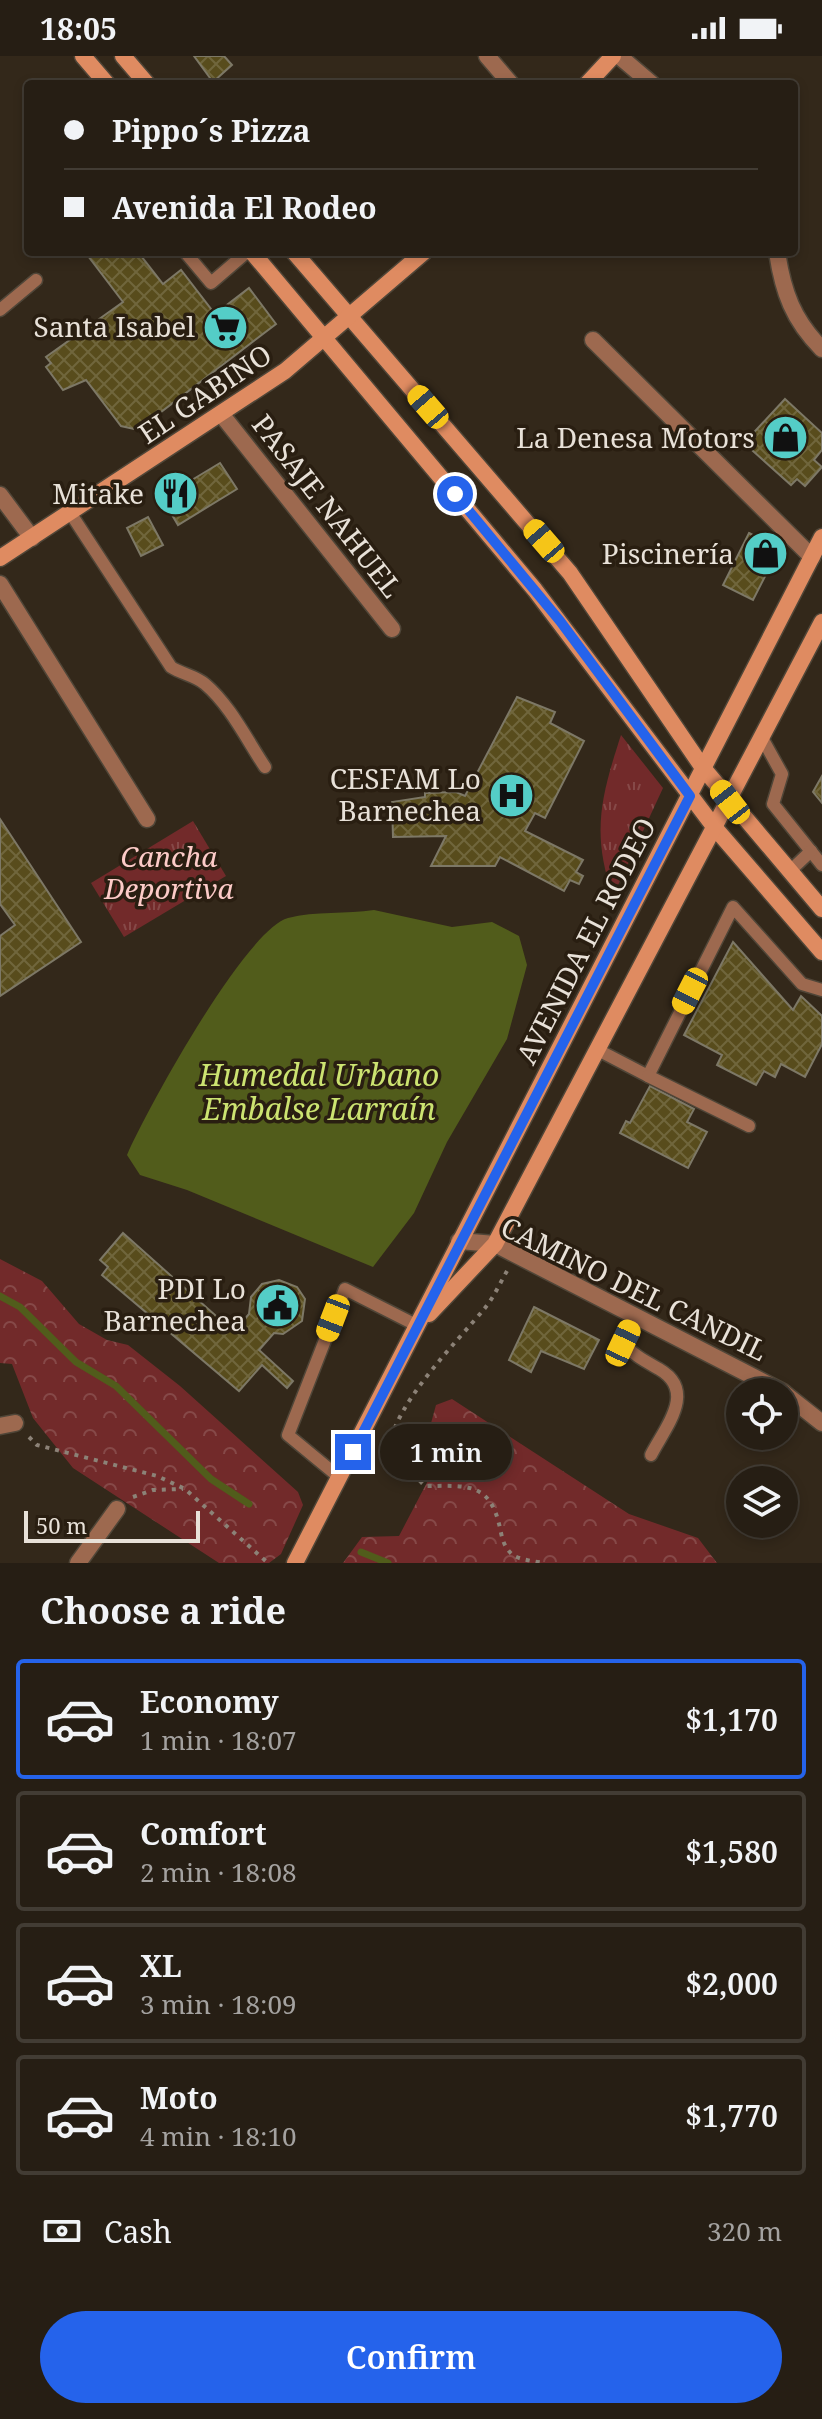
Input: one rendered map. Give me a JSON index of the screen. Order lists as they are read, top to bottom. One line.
{"streets":{"main road":["EL GABINO","AVENIDA EL RODEO"],"street":["PASAJE NAHUEL","CAMINO DEL CANDIL"]},"crossings":[["EL GABINO","PASAJE NAHUEL"],["AVENIDA EL RODEO","CAMINO DEL CANDIL"]],"water":["Humedal Urbano Embalse Larraín"],"parks":["Cancha Deportiva"],"places":{"supermarket":["Santa Isabel"],"shop":["La Denesa Motors","Piscinería"],"restaurant":["Mitake"],"hospital":["CESFAM Lo Barnechea"],"public building":["PDI Lo Barnechea"]},"scale_bar":"50 m","page":{"status":"18:05","banner":["Pippo´s Pizza","Avenida El Rodeo"],"bubble":"1 min","scale":"50 m","heading":"Choose a ride","list":[{"name":"Economy","note":"1 min · 18:07","value":"$1,170"},{"name":"Comfort","note":"2 min · 18:08","value":"$1,580"},{"name":"XL","note":"3 min · 18:09","value":"$2,000"},{"name":"Moto","note":"4 min · 18:10","value":"$1,770"}],"pay":["Cash","320 m"],"buttons":"Confirm"}}
